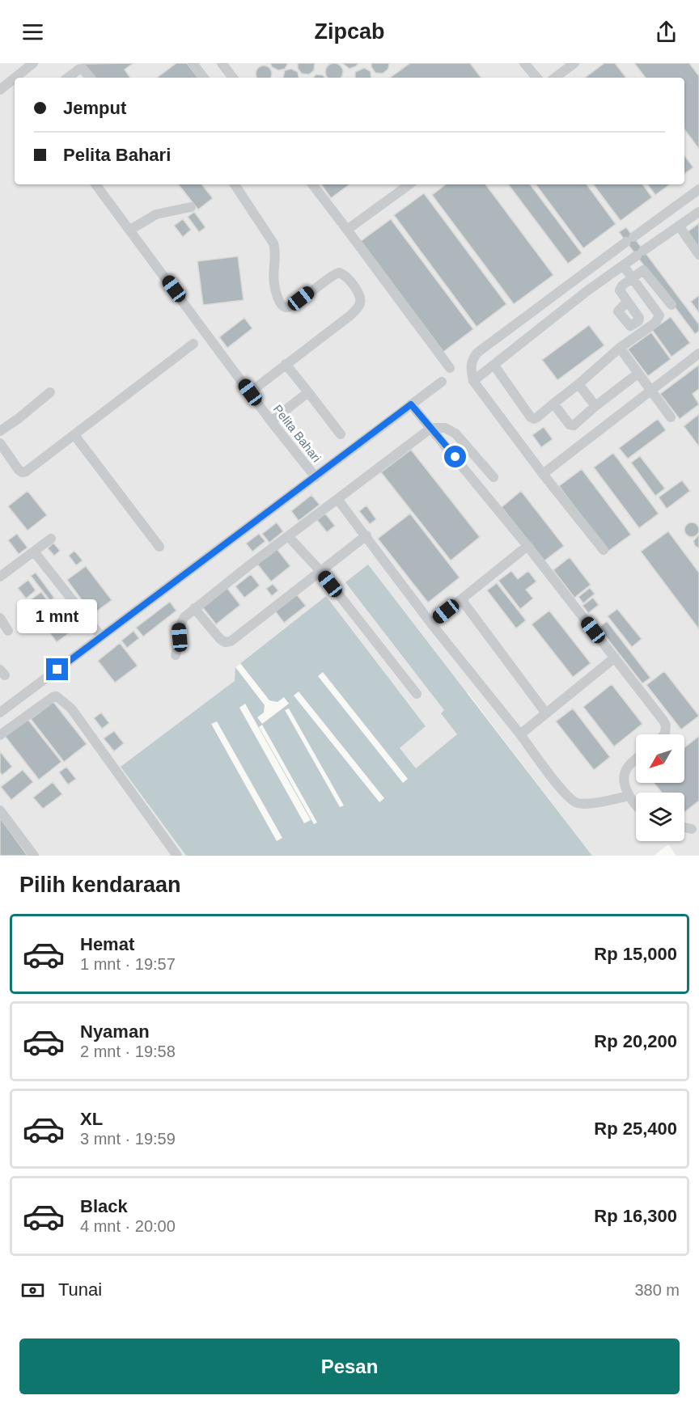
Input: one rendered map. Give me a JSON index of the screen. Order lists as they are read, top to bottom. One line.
{"streets":{"lane":["Pelita Bahari"]},"north":"bottom left","page":{"header":"Zipcab","banner":["Jemput","Pelita Bahari"],"bubble":"1 mnt","heading":"Pilih kendaraan","list":[{"name":"Hemat","note":"1 mnt · 19:57","value":"Rp 15,000"},{"name":"Nyaman","note":"2 mnt · 19:58","value":"Rp 20,200"},{"name":"XL","note":"3 mnt · 19:59","value":"Rp 25,400"},{"name":"Black","note":"4 mnt · 20:00","value":"Rp 16,300"}],"pay":["Tunai","380 m"],"buttons":"Pesan"}}
